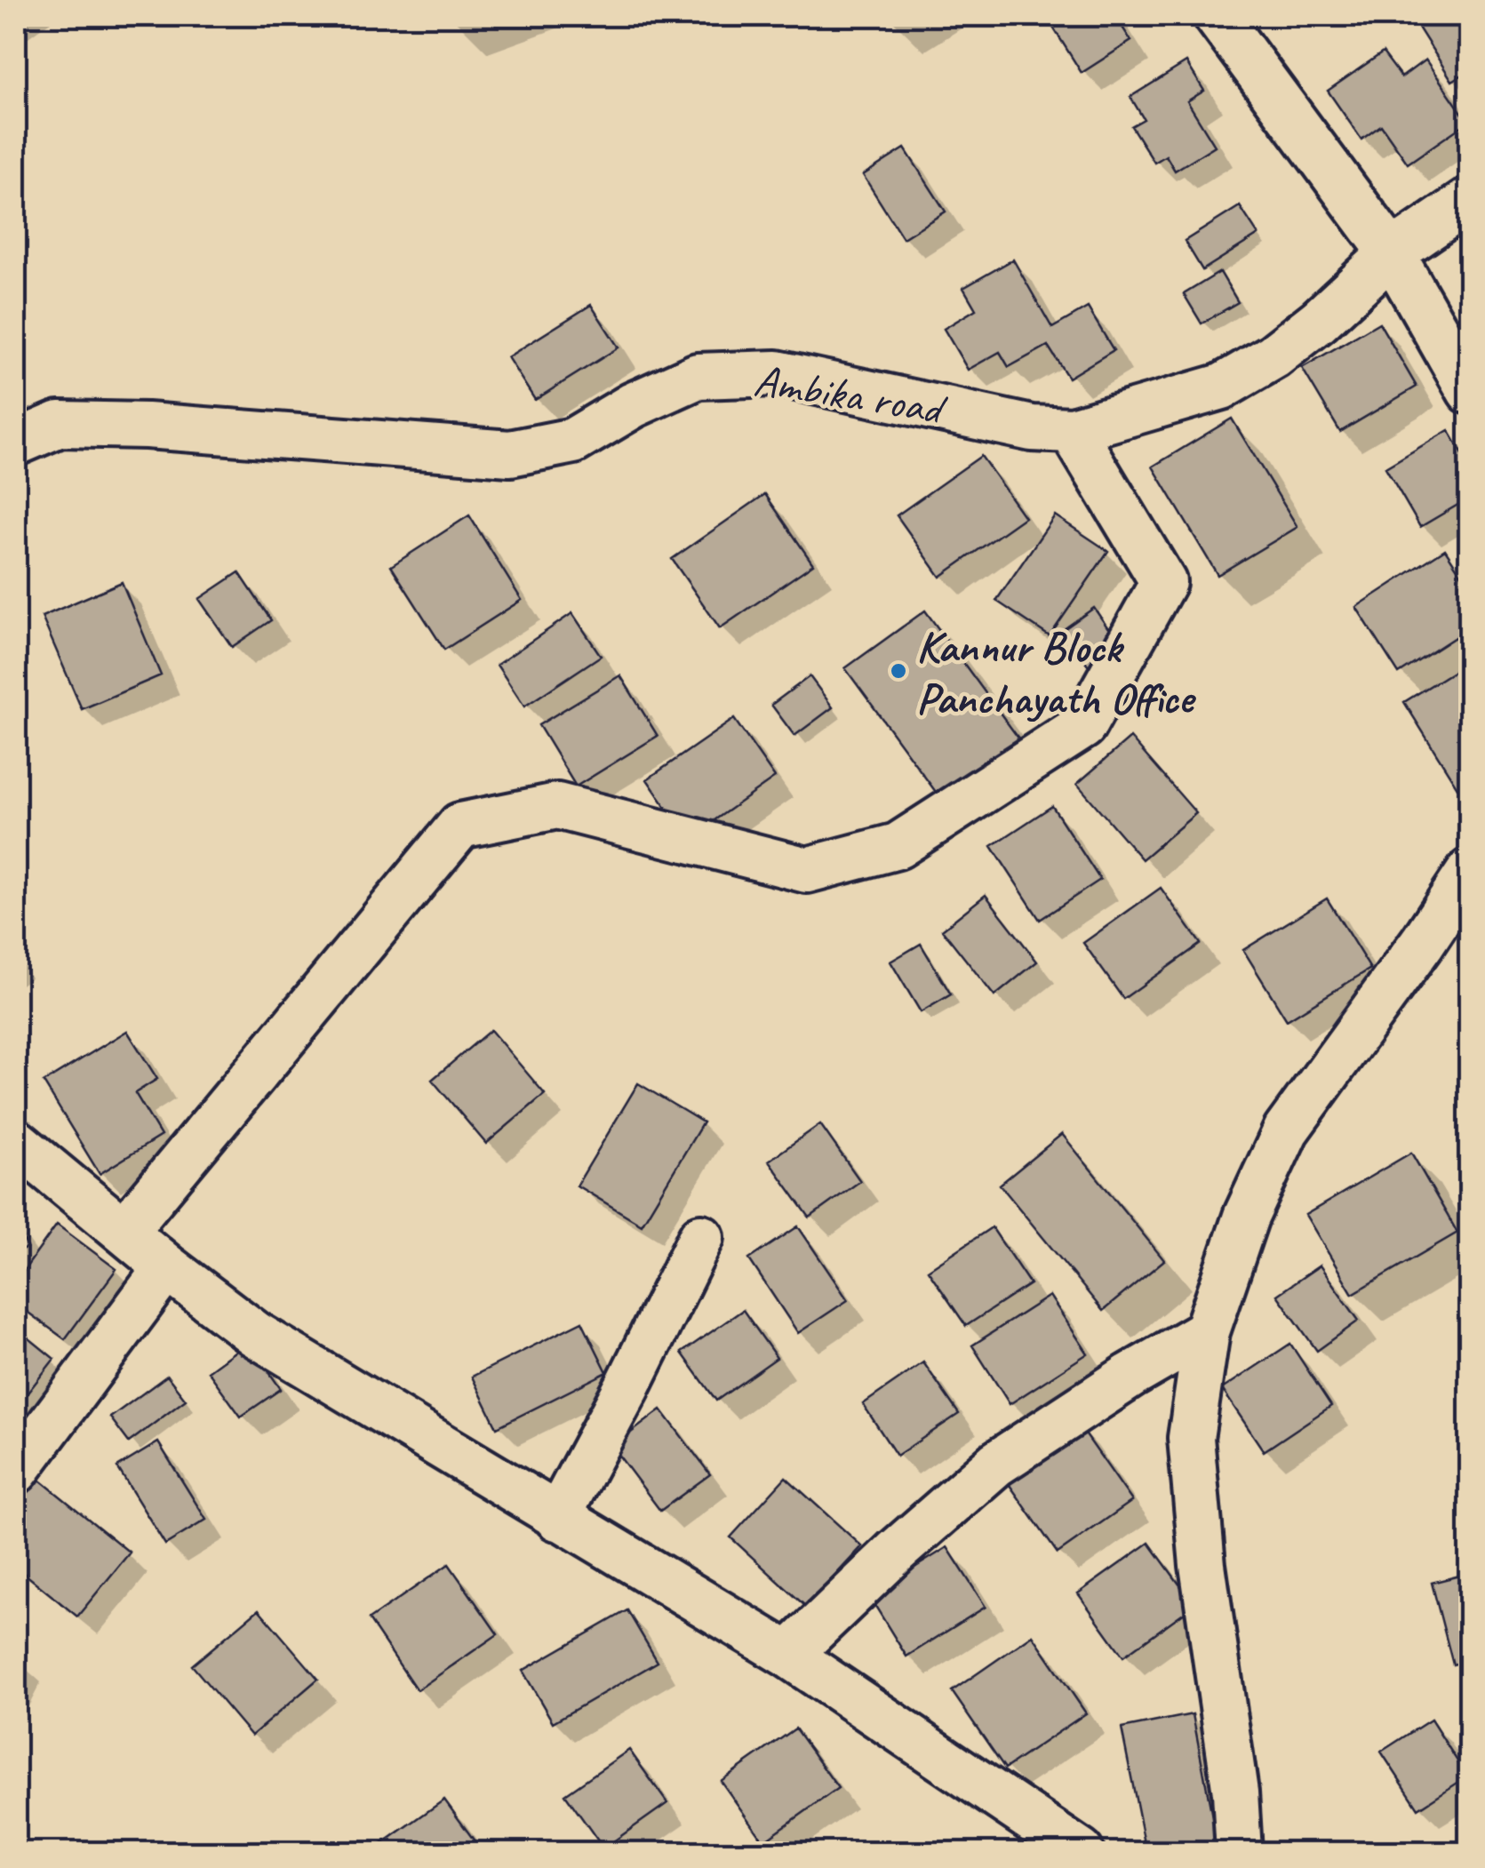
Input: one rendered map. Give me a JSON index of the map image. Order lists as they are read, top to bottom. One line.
{"streets":{"street":["Ambika road"]},"places":["Kannur Block Panchayath Office"]}
